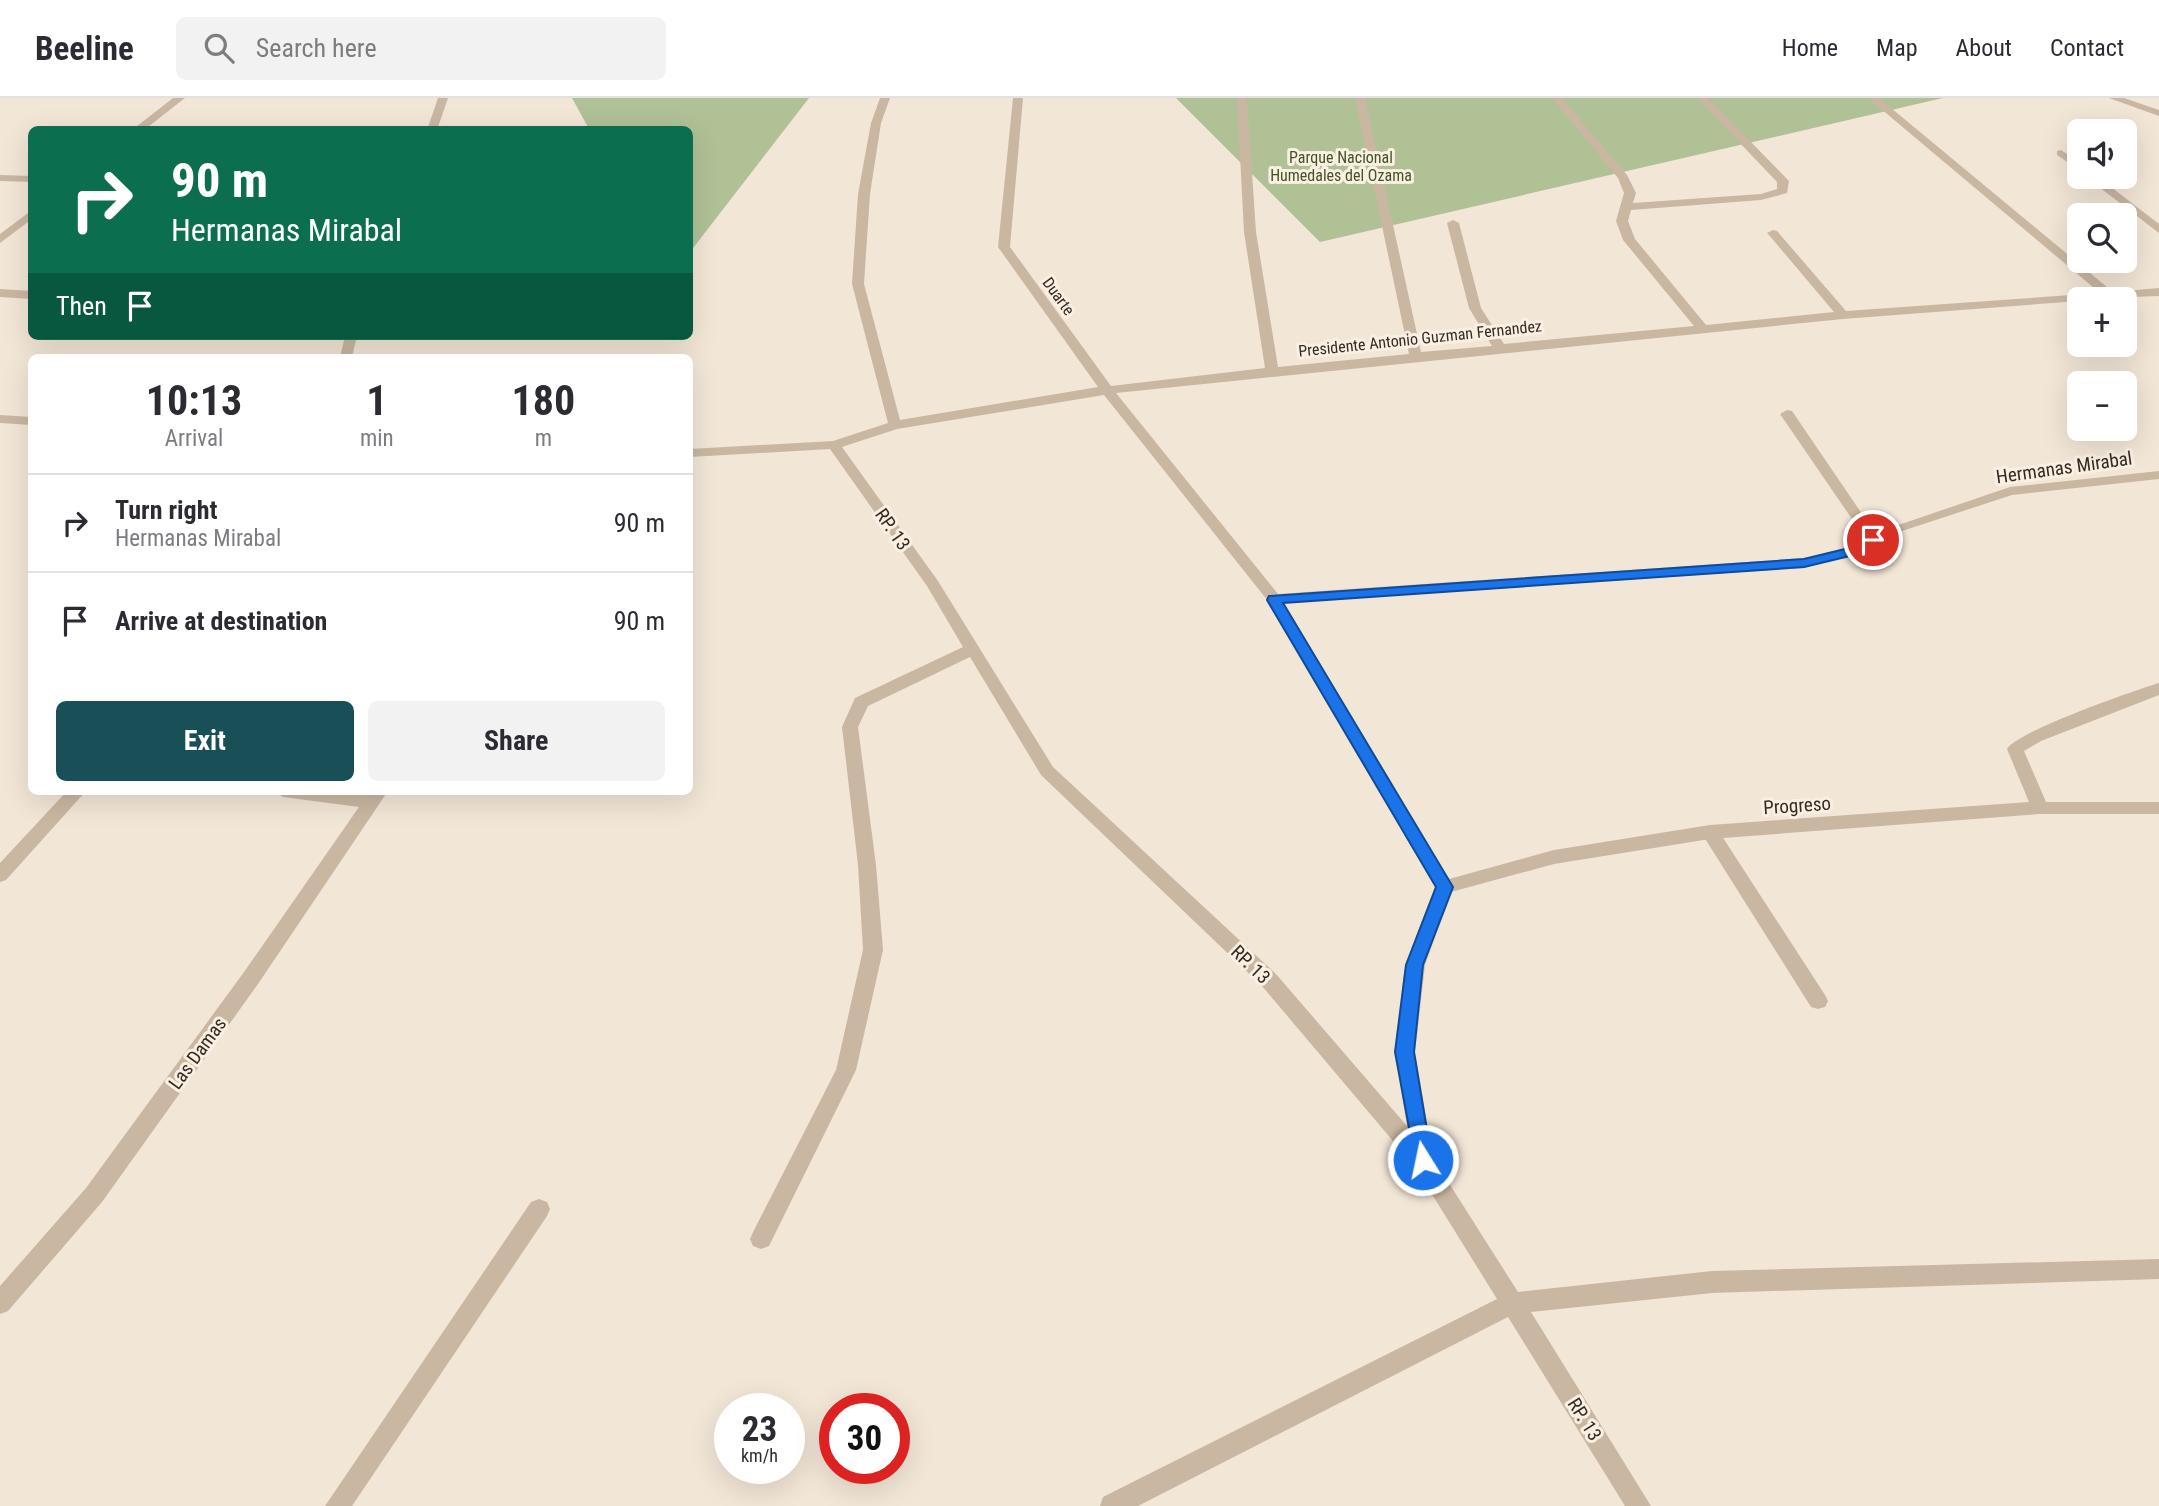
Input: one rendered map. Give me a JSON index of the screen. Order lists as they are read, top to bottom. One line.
{"streets":{"street":["Duarte","Presidente Antonio Guzman Fernandez","Hermanas Mirabal","RP. 13","Progreso","Las Damas"]},"crossings":[["Duarte","Presidente Antonio Guzman Fernandez"],["Duarte","Hermanas Mirabal"],["Duarte","Progreso"],["Presidente Antonio Guzman Fernandez","RP. 13"]],"parks":["Parque Nacional Humedales del Ozama"],"page":{"header":"Beeline","search":"Search here","nav":["Home","Map","About","Contact"],"map_buttons":["+","−"],"turn":["90 m","Hermanas Mirabal"],"then":"Then","eta":["10:13","Arrival","1","min","180","m"],"list":[{"name":"Turn right","note":"Hermanas Mirabal","value":"90 m"},{"name":"Arrive at destination","value":"90 m"}],"buttons":["Exit","Share"],"speed":"23 km/h","limit":"30"}}
